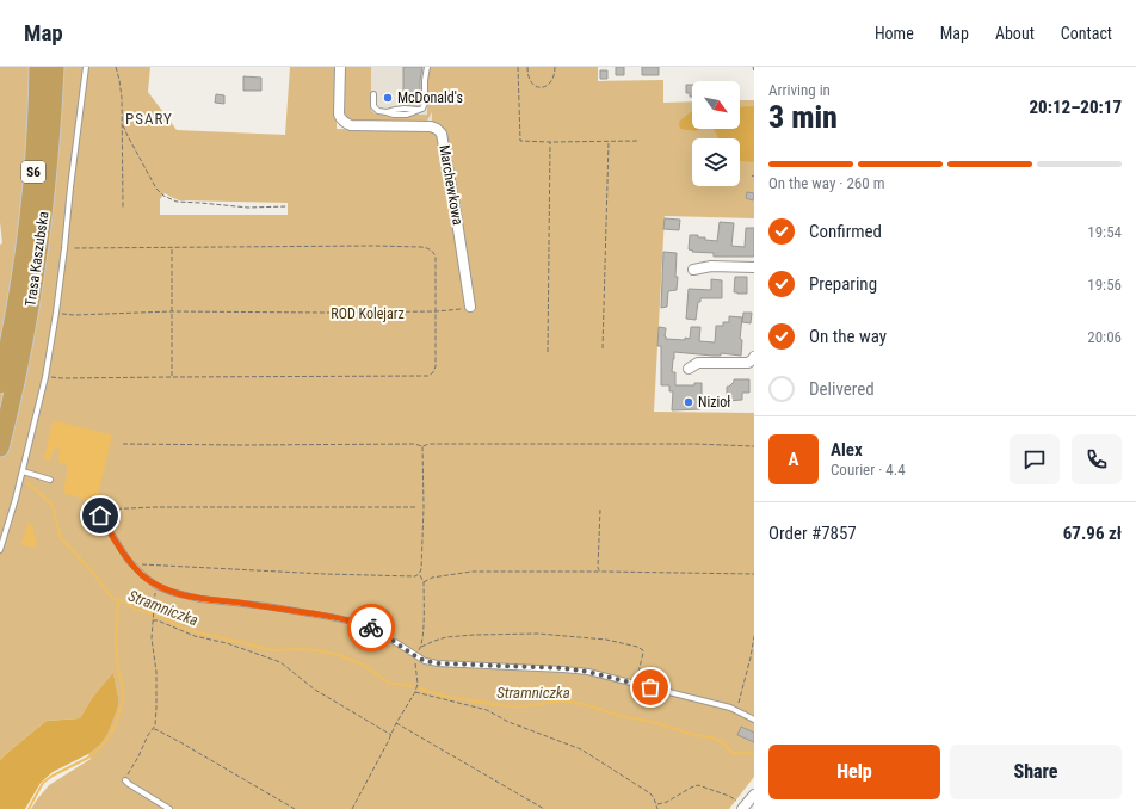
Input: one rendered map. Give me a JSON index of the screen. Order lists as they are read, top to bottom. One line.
{"streets":{"highway":["S6","Trasa Kaszubska"],"street":["Marchewkowa"]},"districts":["PSARY"],"water":["Stramniczka"],"parks":["ROD Kolejarz"],"places":["McDonald's","Nizioł"],"north":"bottom right","page":{"header":"Map","nav":["Home","Map","About","Contact"],"heading":["3 min","Arriving in","20:12–20:17"],"panel":["Alex","Courier · 4.4","Order #7857","67.96 zł"],"bar":"On the way · 260 m","list":[["Confirmed","19:54"],["Preparing","19:56"],["On the way","20:06"],"Delivered"],"round":"A","buttons":["Help","Share"]}}
